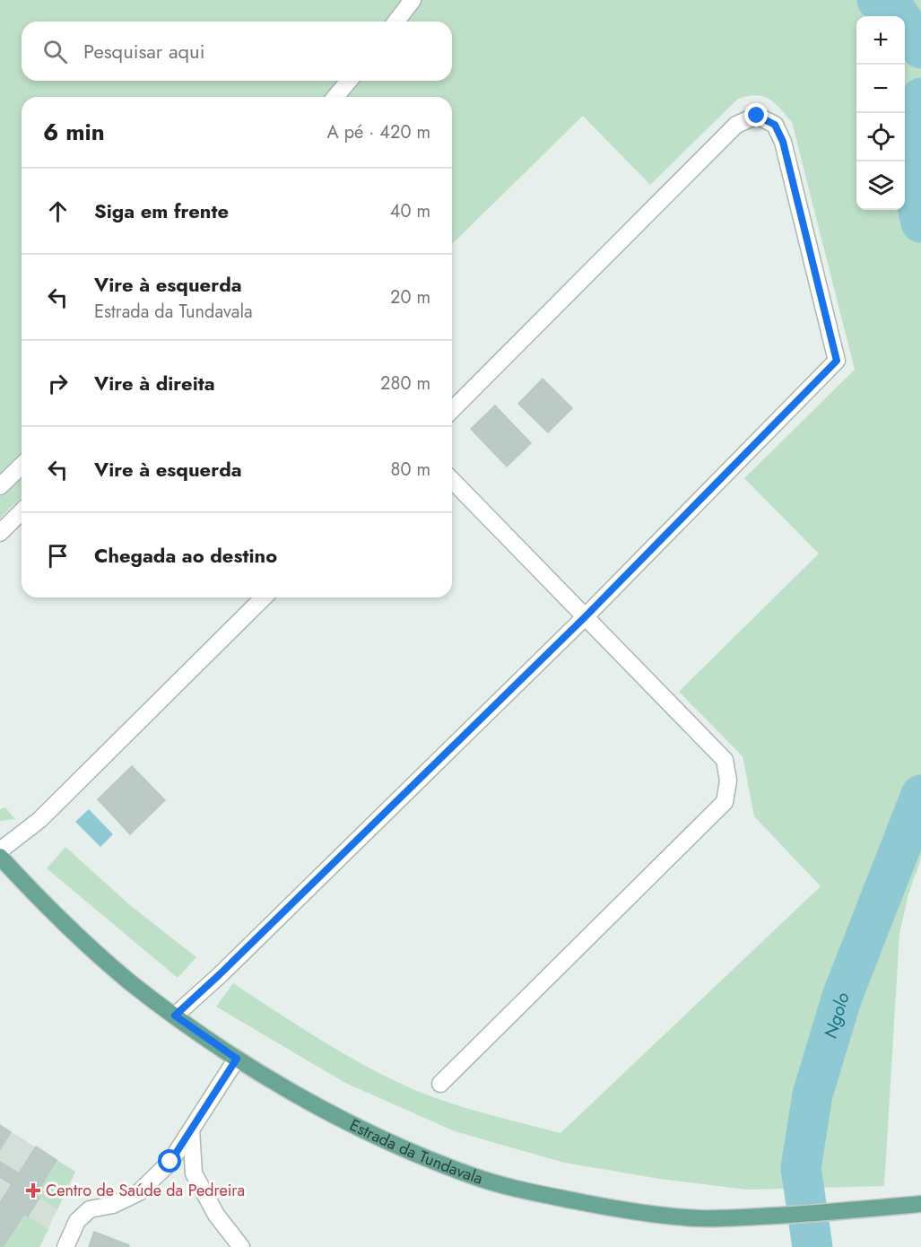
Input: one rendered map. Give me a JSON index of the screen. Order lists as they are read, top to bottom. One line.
{"streets":{"main road":["Estrada da Tundavala"]},"water":["Ngolo"],"places":{"health":["Centro de Saúde da Pedreira"]},"page":{"map_buttons":["+","−"],"search":"Pesquisar aqui","heading":["6 min","A pé · 420 m"],"list":[["Siga em frente","40 m"],["Vire à esquerda","Estrada da Tundavala","20 m"],["Vire à direita","280 m"],["Vire à esquerda","80 m"],"Chegada ao destino"]}}
